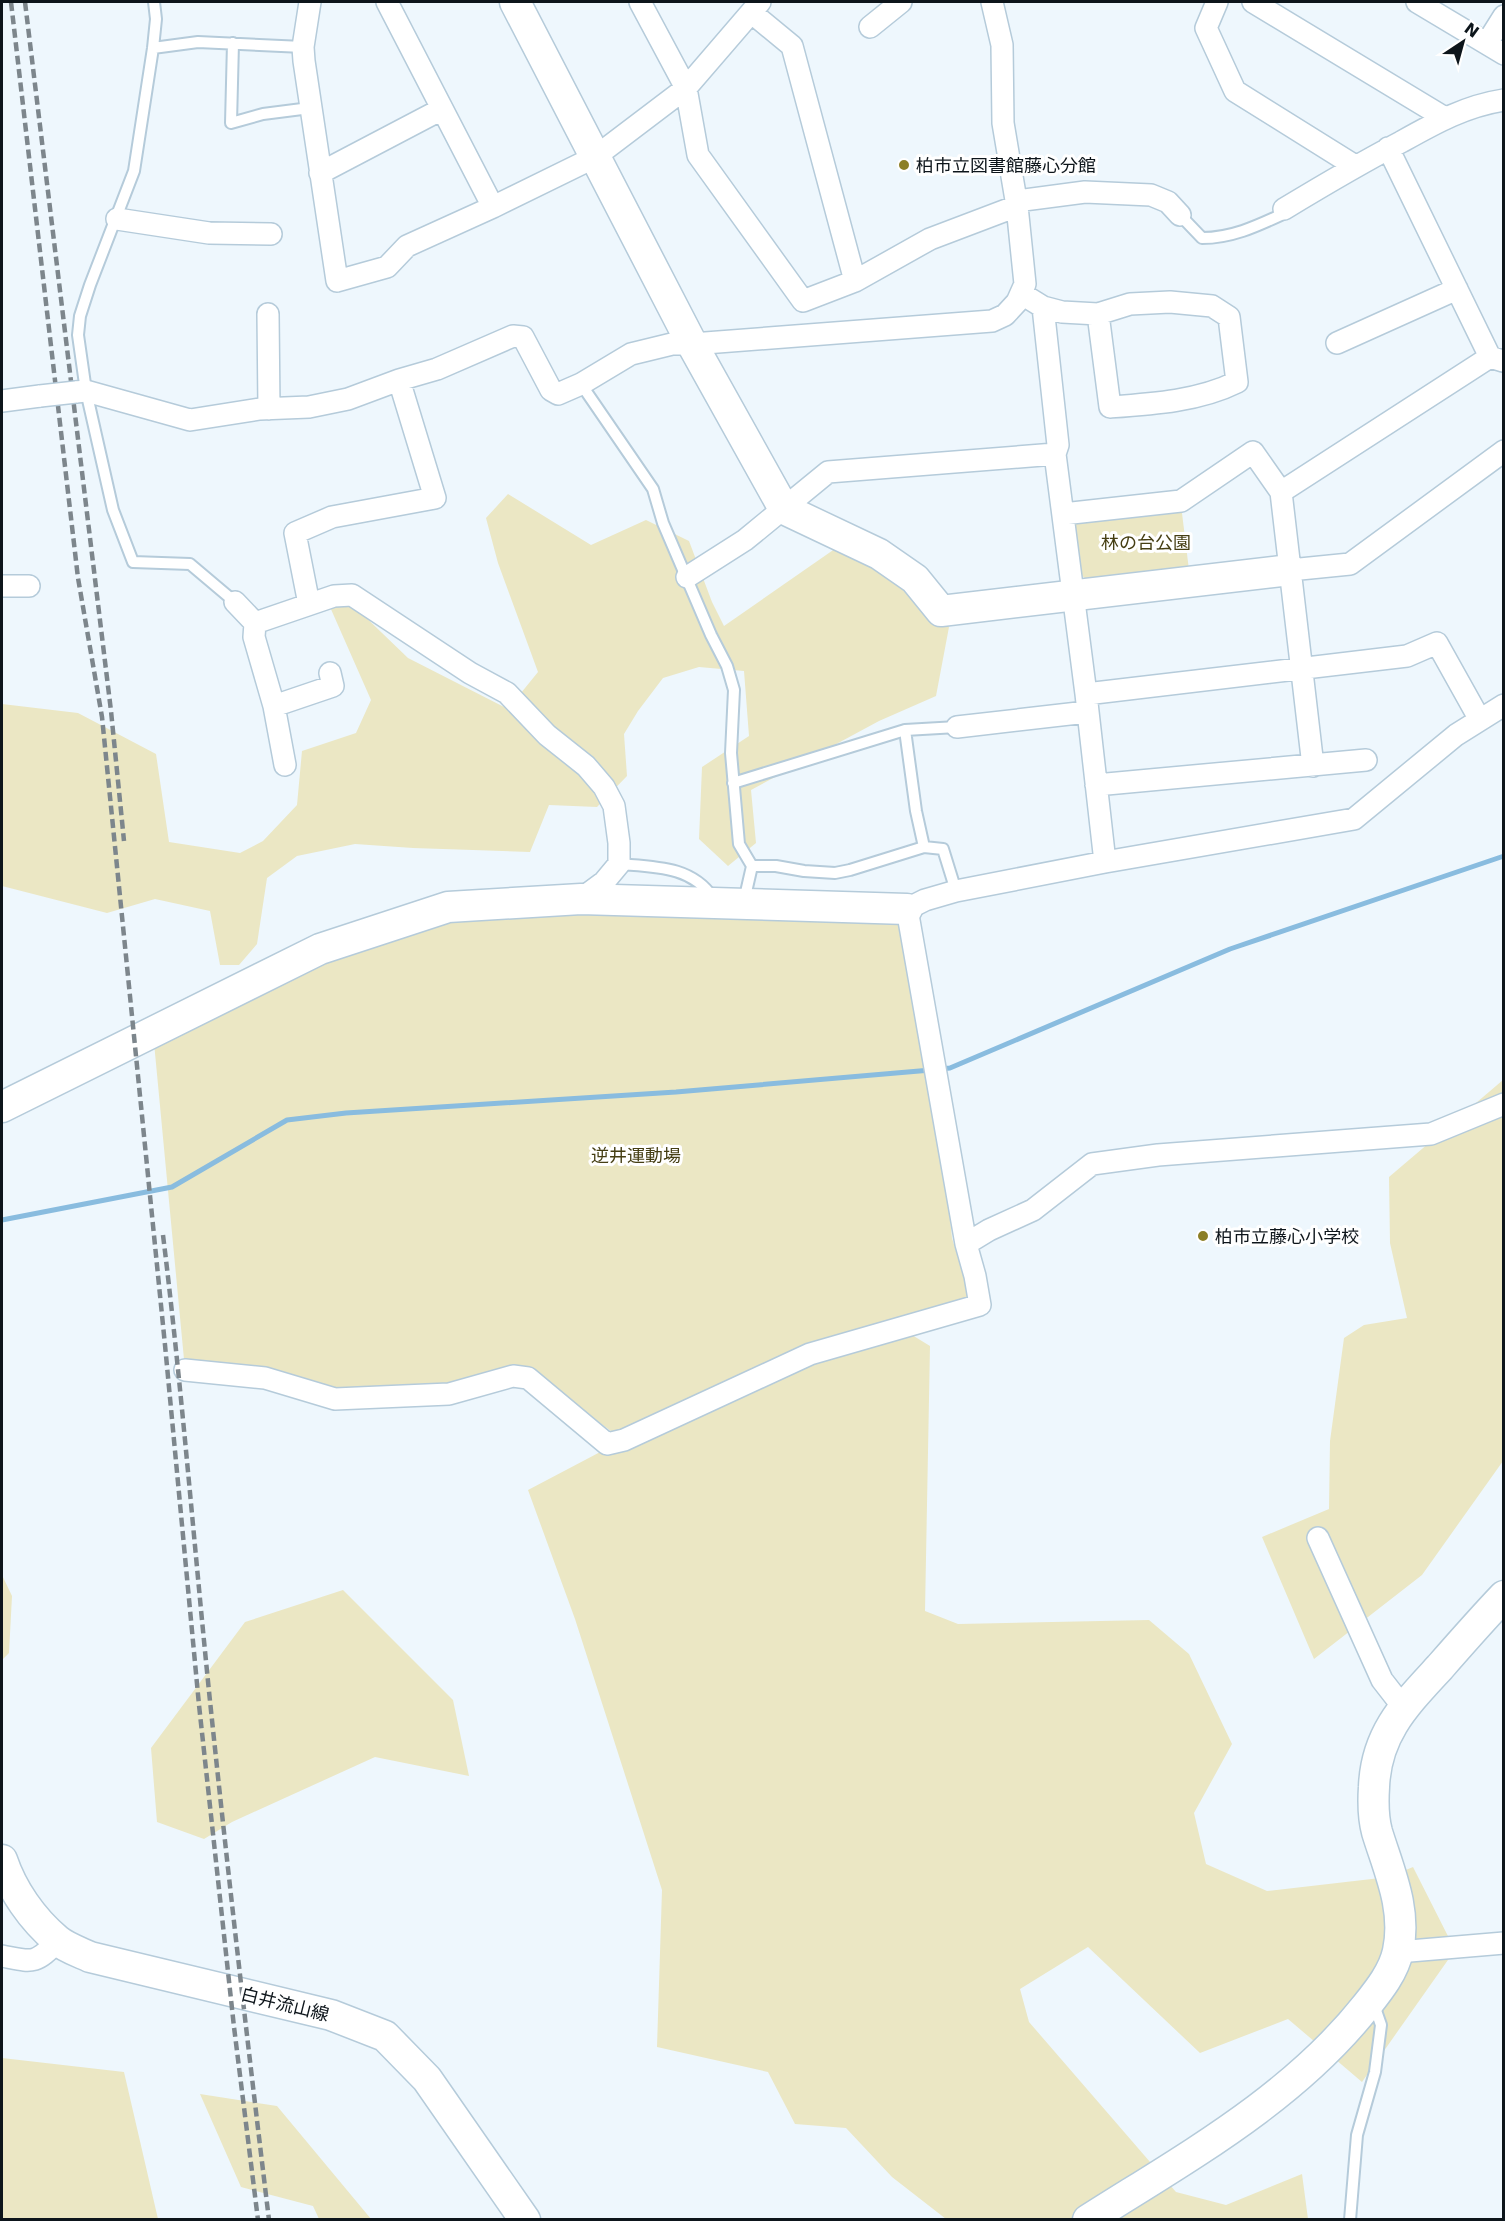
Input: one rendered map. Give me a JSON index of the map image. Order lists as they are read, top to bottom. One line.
{"streets":{"street":["白井流山線"]},"parks":["林の台公園","逆井運動場"],"places":["柏市立図書館藤心分館","柏市立藤心小学校"],"north":"top right"}
